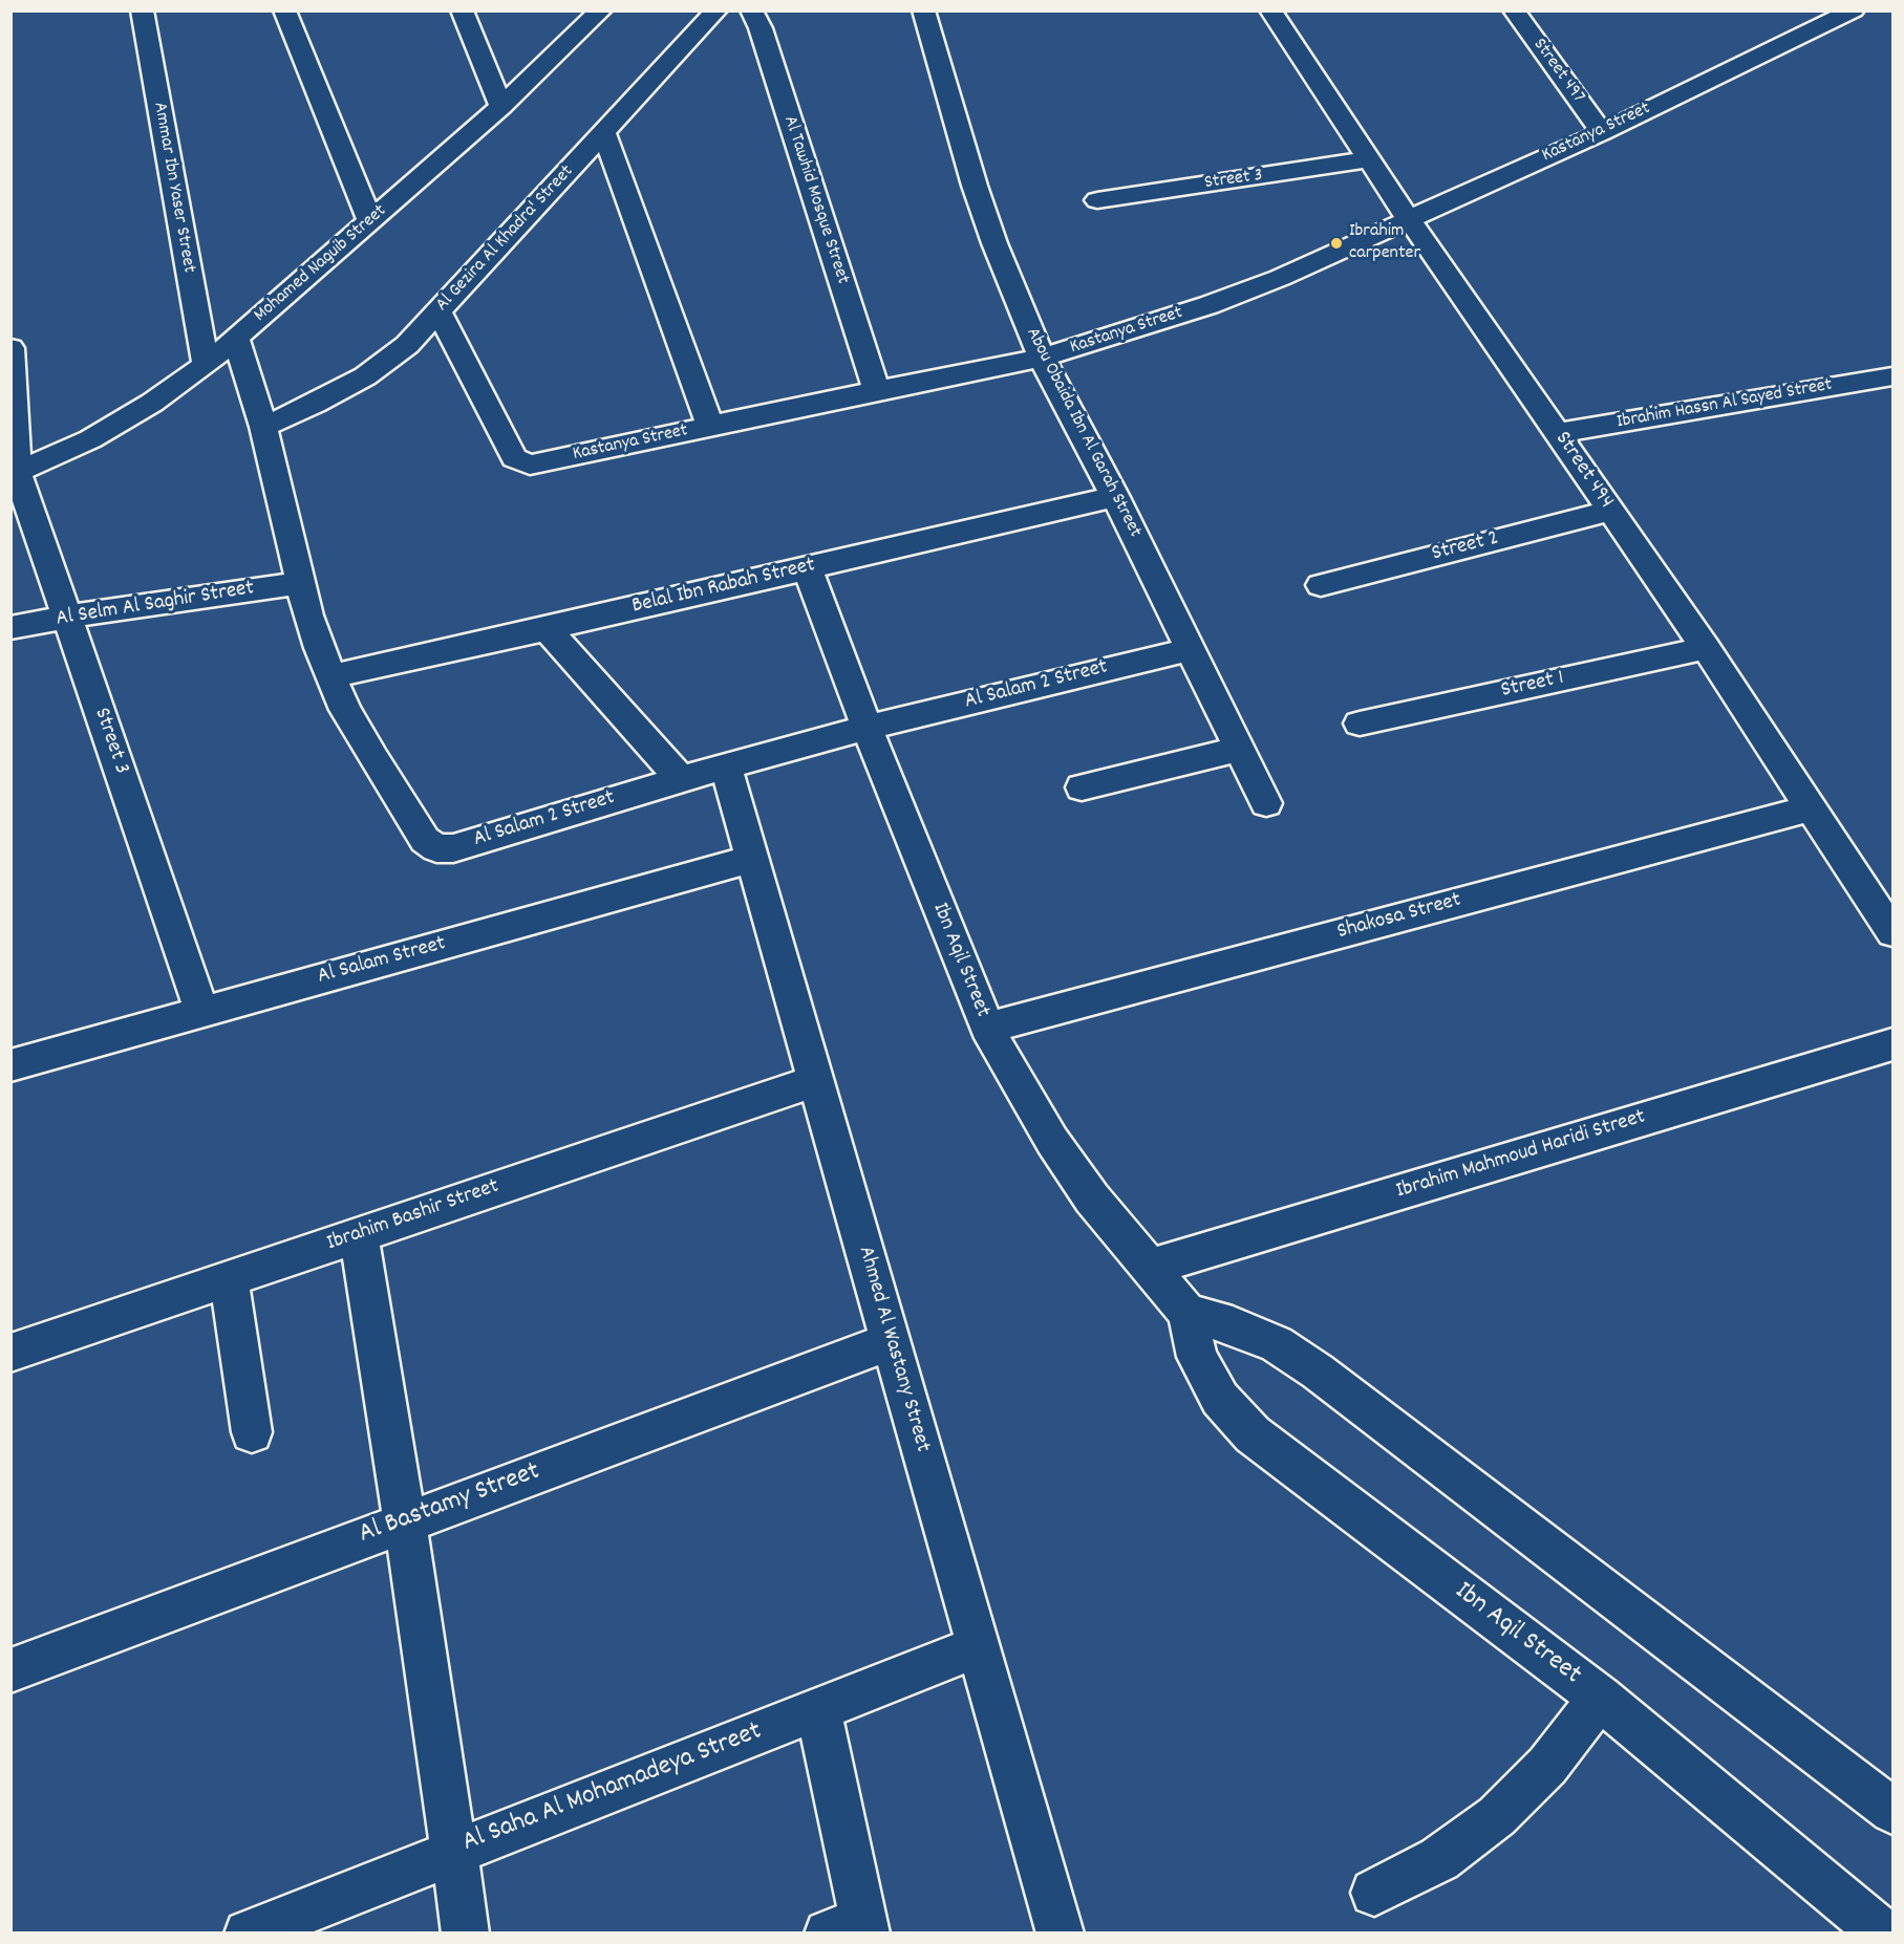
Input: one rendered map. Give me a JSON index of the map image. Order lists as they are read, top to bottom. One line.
{"streets":{"street":["Street 497","Kastanya Street","Street 3","Ammar Ibn Yaser Street","Al Tawhid Mosque Street","Al Gezira Al Khadra' Street","Mohamed Naguib Street","Ibrahim Hassn Al Sayed Street","Abou Obaida Ibn Al Garah Street","Street 494","Street 2","Belal Ibn Rabah Street","Al Selm Al Saghir Street","Al Salam 2 Street","Street 1","Shakosa Street","Ibn Aqil Street","Al Salam Street","Ibrahim Mahmoud Haridi Street","Ibrahim Bashir Street","Ahmed Al Wastany Street","Al Bastamy Street","Al Saha Al Mohamadeya Street"]},"crossings":[["Street 497","Kastanya Street"],["Kastanya Street","Al Tawhid Mosque Street"],["Kastanya Street","Al Gezira Al Khadra' Street"],["Kastanya Street","Abou Obaida Ibn Al Garah Street"],["Kastanya Street","Street 494"],["Street 3","Mohamed Naguib Street"],["Street 3","Street 494"],["Street 3","Al Selm Al Saghir Street"],["Street 3","Al Salam Street"],["Ammar Ibn Yaser Street","Mohamed Naguib Street"],["Al Gezira Al Khadra' Street","Al Salam 2 Street"],["Mohamed Naguib Street","Al Salam 2 Street"],["Ibrahim Hassn Al Sayed Street","Street 494"],["Abou Obaida Ibn Al Garah Street","Belal Ibn Rabah Street"],["Abou Obaida Ibn Al Garah Street","Al Salam 2 Street"],["Street 494","Street 2"],["Street 494","Street 1"],["Street 494","Shakosa Street"],["Belal Ibn Rabah Street","Al Salam 2 Street"],["Belal Ibn Rabah Street","Ibn Aqil Street"],["Al Selm Al Saghir Street","Al Salam 2 Street"],["Al Salam 2 Street","Ibn Aqil Street"],["Al Salam 2 Street","Ahmed Al Wastany Street"],["Shakosa Street","Ibn Aqil Street"],["Ibn Aqil Street","Ibrahim Mahmoud Haridi Street"],["Al Salam Street","Ahmed Al Wastany Street"],["Ibrahim Bashir Street","Ahmed Al Wastany Street"],["Ahmed Al Wastany Street","Al Bastamy Street"],["Ahmed Al Wastany Street","Al Saha Al Mohamadeya Street"]],"places":["Ibrahim carpenter"]}
